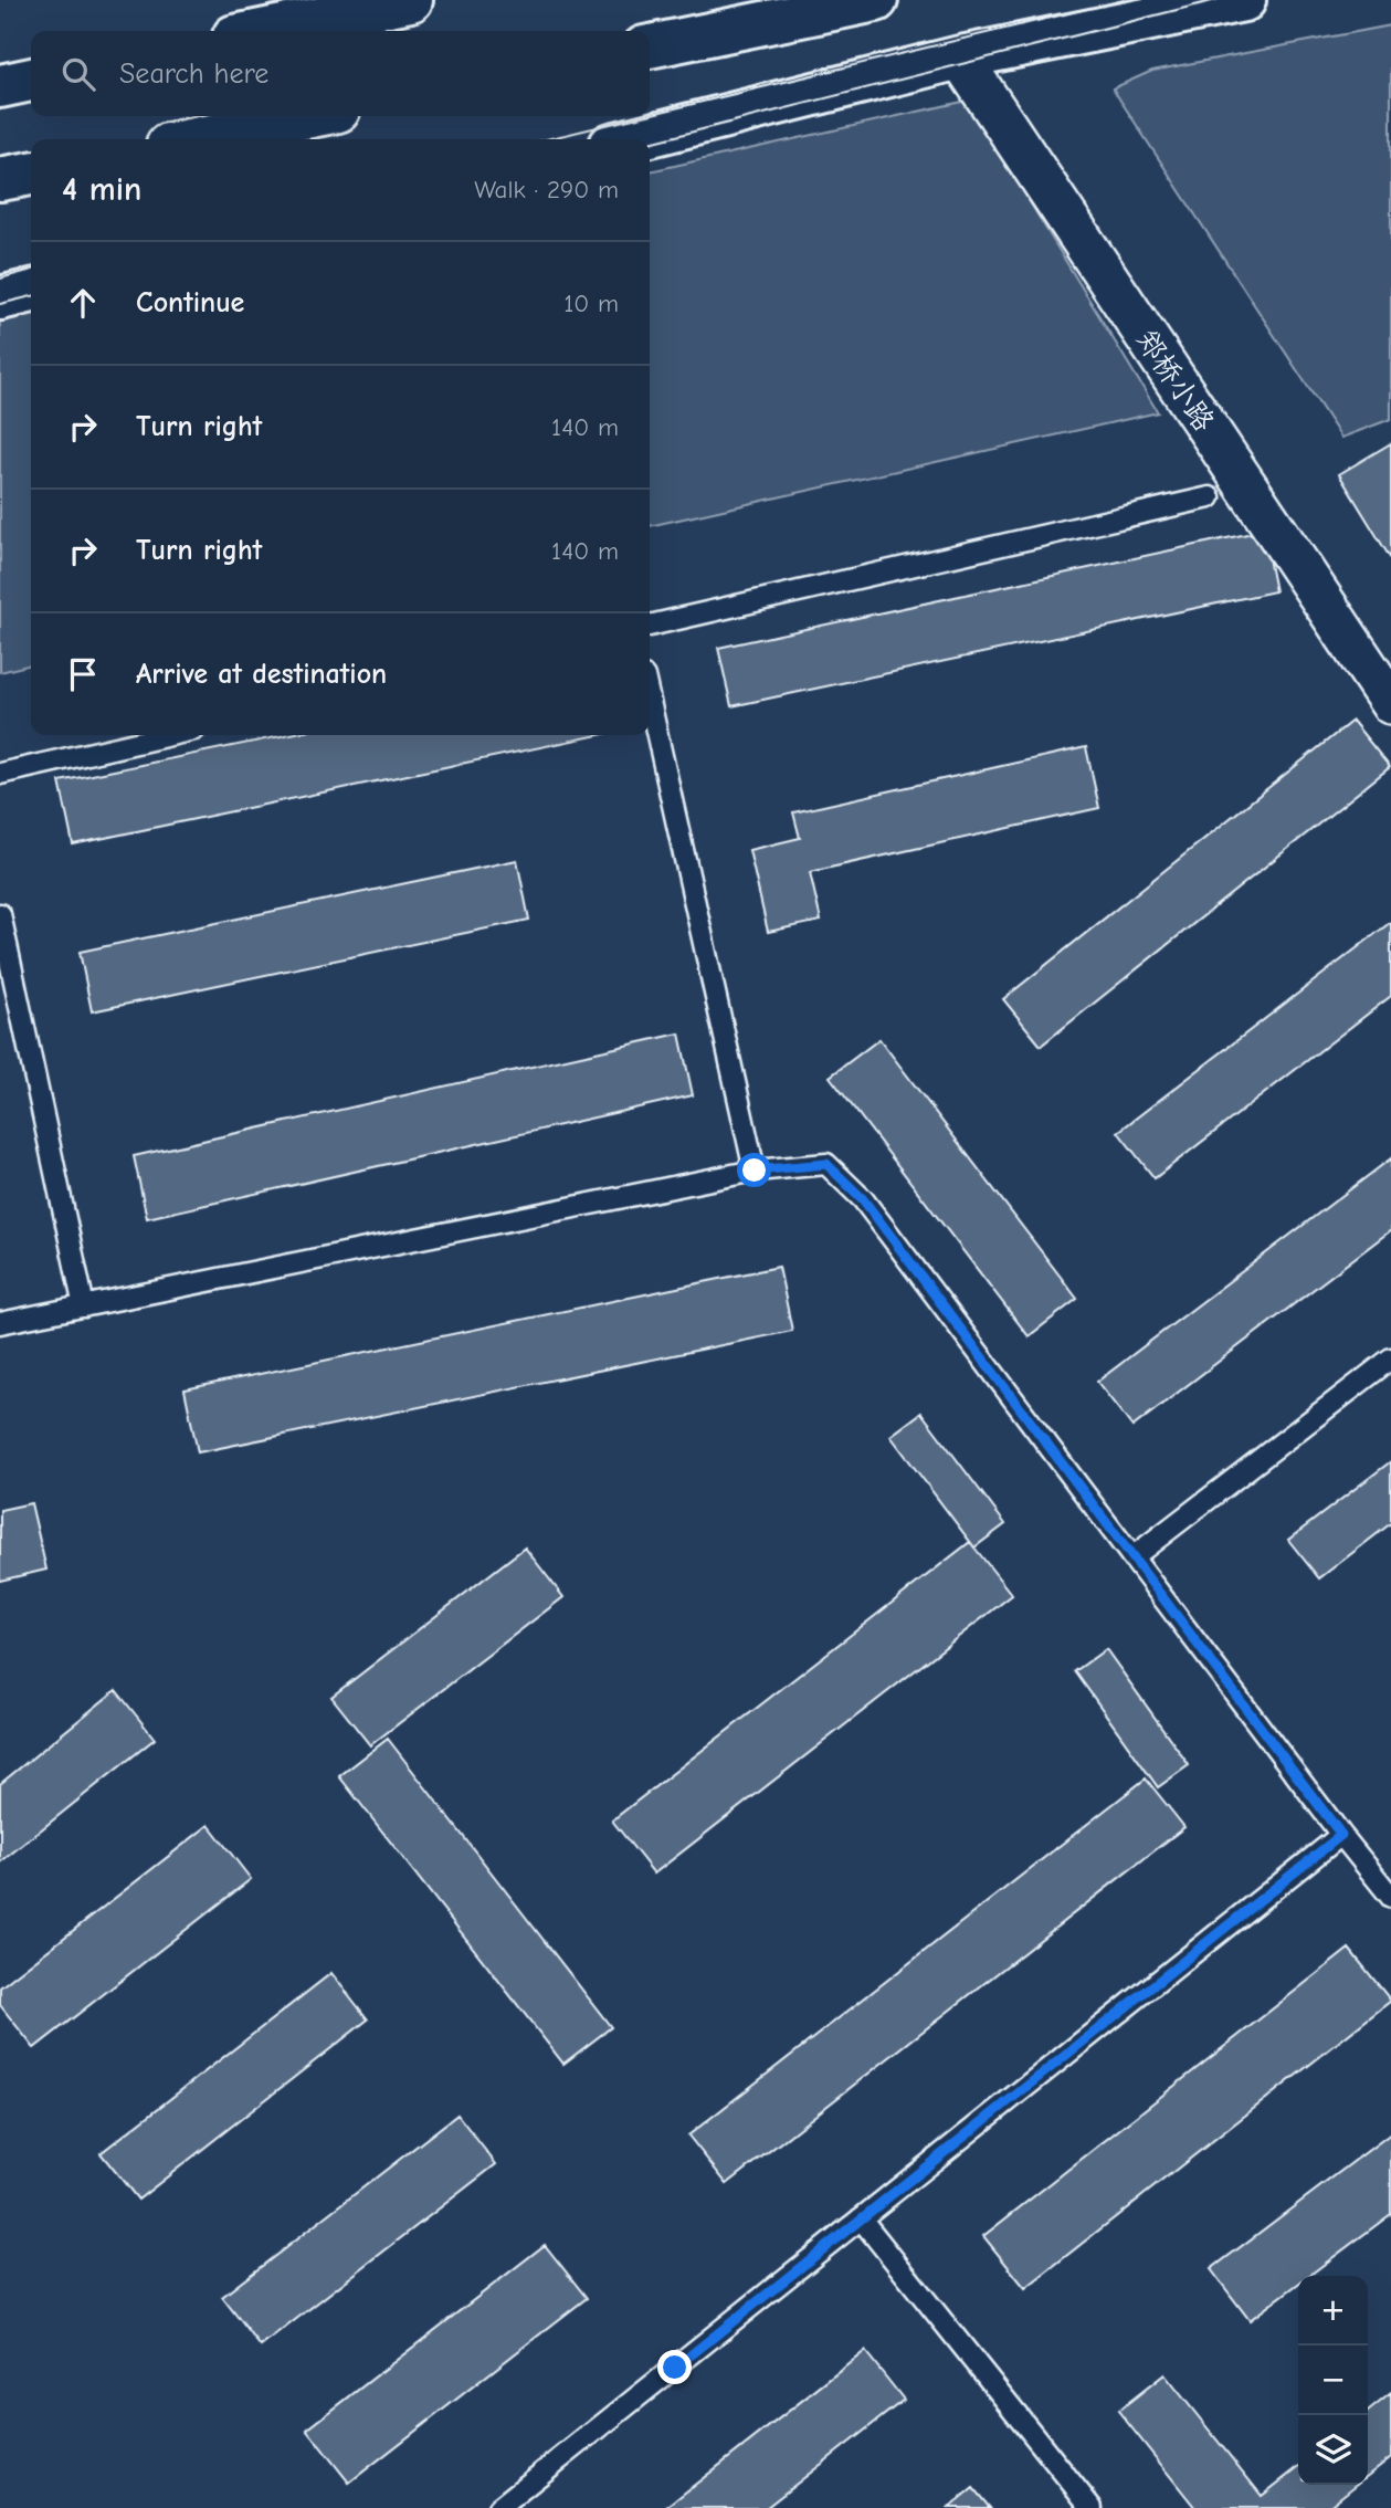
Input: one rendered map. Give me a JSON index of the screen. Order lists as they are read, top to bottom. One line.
{"streets":{"street":["郑桥小路"]},"page":{"search":"Search here","heading":["4 min","Walk · 290 m"],"list":[["Continue","10 m"],["Turn right","140 m"],["Turn right","140 m"],"Arrive at destination"],"map_buttons":["+","−"]}}
